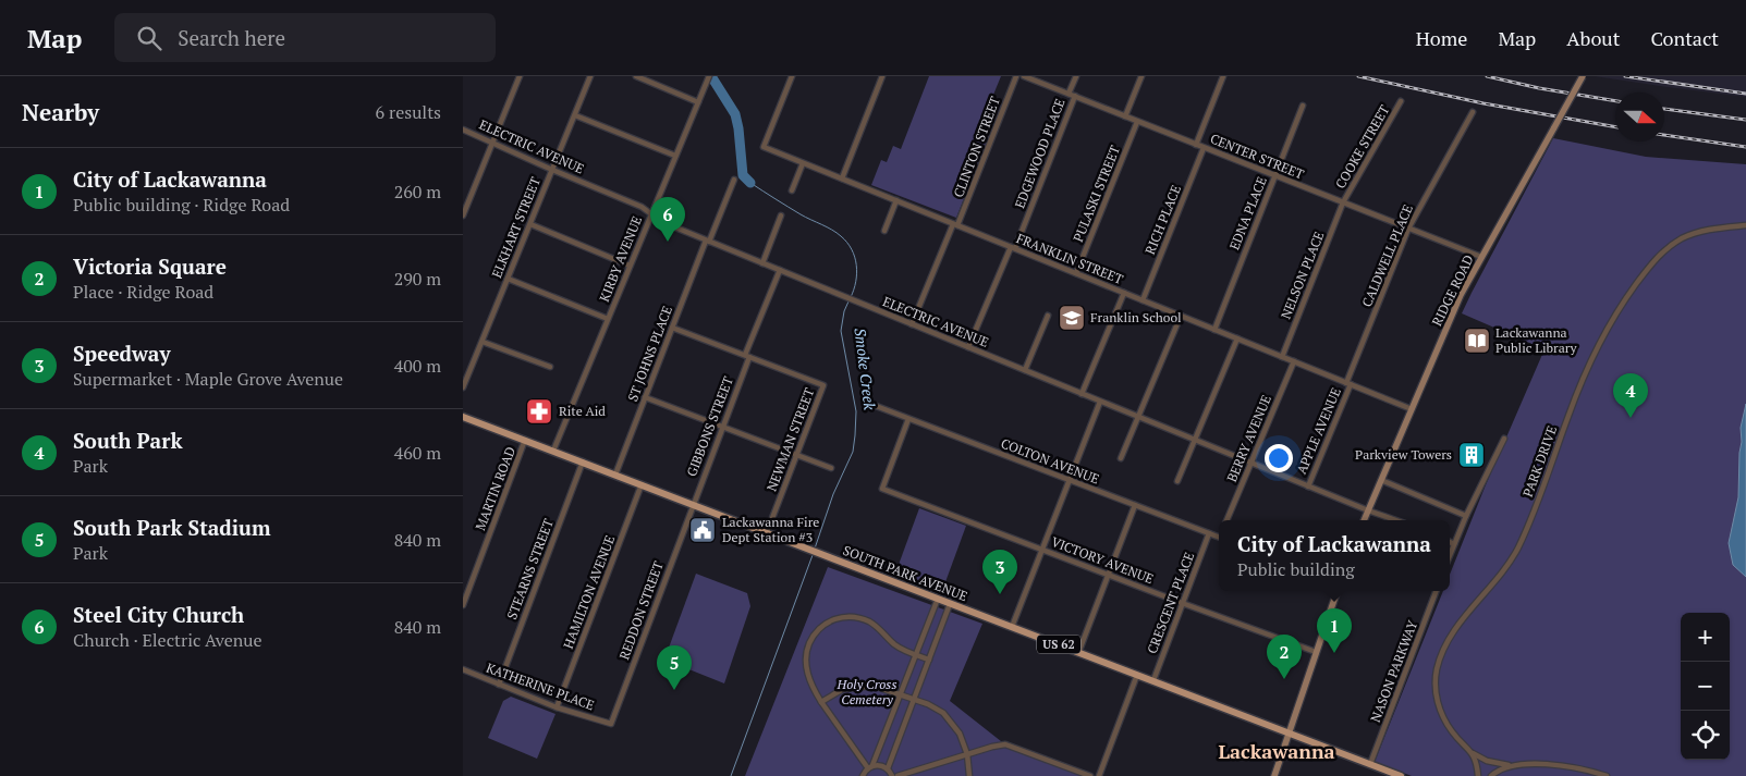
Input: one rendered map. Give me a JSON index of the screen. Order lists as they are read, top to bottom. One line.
{"streets":{"main road":["RIDGE ROAD","SOUTH PARK AVENUE","US 62"],"street":["ELECTRIC AVENUE","CLINTON STREET","COOKE STREET","EDGEWOOD PLACE","CENTER STREET","PULASKI STREET","EDNA PLACE","RICH PLACE","ELKHART STREET","CALDWELL PLACE","KIRBY AVENUE","FRANKLIN STREET","NELSON PLACE","ST JOHNS PLACE","GIBBONS STREET","APPLE AVENUE","BERRY AVENUE","NEWMAN STREET","COLTON AVENUE","PARK DRIVE","MARTIN ROAD","VICTORY AVENUE","STEARNS STREET","HAMILTON AVENUE","CRESCENT PLACE","REDDON STREET","NASON PARKWAY","KATHERINE PLACE"]},"crossings":[["ELECTRIC AVENUE","CLINTON STREET"],["ELECTRIC AVENUE","EDGEWOOD PLACE"],["ELECTRIC AVENUE","ELKHART STREET"],["ELECTRIC AVENUE","KIRBY AVENUE"],["ELECTRIC AVENUE","RIDGE ROAD"],["ELECTRIC AVENUE","ST JOHNS PLACE"],["ELECTRIC AVENUE","GIBBONS STREET"],["ELECTRIC AVENUE","APPLE AVENUE"],["ELECTRIC AVENUE","BERRY AVENUE"],["CLINTON STREET","FRANKLIN STREET"],["COOKE STREET","CENTER STREET"],["COOKE STREET","NELSON PLACE"],["EDGEWOOD PLACE","CENTER STREET"],["EDGEWOOD PLACE","FRANKLIN STREET"],["CENTER STREET","PULASKI STREET"],["CENTER STREET","EDNA PLACE"],["CENTER STREET","RICH PLACE"],["CENTER STREET","CALDWELL PLACE"],["CENTER STREET","NELSON PLACE"],["CENTER STREET","RIDGE ROAD"],["PULASKI STREET","FRANKLIN STREET"],["EDNA PLACE","FRANKLIN STREET"],["RICH PLACE","FRANKLIN STREET"],["CALDWELL PLACE","FRANKLIN STREET"],["CALDWELL PLACE","APPLE AVENUE"],["KIRBY AVENUE","SOUTH PARK AVENUE"],["FRANKLIN STREET","NELSON PLACE"],["FRANKLIN STREET","RIDGE ROAD"],["FRANKLIN STREET","APPLE AVENUE"],["FRANKLIN STREET","BERRY AVENUE"],["ST JOHNS PLACE","SOUTH PARK AVENUE"],["GIBBONS STREET","NEWMAN STREET"],["GIBBONS STREET","SOUTH PARK AVENUE"],["GIBBONS STREET","REDDON STREET"],["NEWMAN STREET","SOUTH PARK AVENUE"],["COLTON AVENUE","VICTORY AVENUE"],["COLTON AVENUE","CRESCENT PLACE"],["MARTIN ROAD","SOUTH PARK AVENUE"],["VICTORY AVENUE","CRESCENT PLACE"],["STEARNS STREET","SOUTH PARK AVENUE"],["STEARNS STREET","KATHERINE PLACE"],["SOUTH PARK AVENUE","HAMILTON AVENUE"],["SOUTH PARK AVENUE","CRESCENT PLACE"],["SOUTH PARK AVENUE","REDDON STREET"],["SOUTH PARK AVENUE","NASON PARKWAY"],["HAMILTON AVENUE","KATHERINE PLACE"],["REDDON STREET","KATHERINE PLACE"]],"districts":["Lackawanna"],"water":["Smoke Creek"],"parks":["Holy Cross Cemetery"],"places":{"school or university":["Franklin School"],"library":["Lackawanna Public Library"],"pharmacy":["Rite Aid"],"building":["Parkview Towers"],"public building":["Lackawanna Fire Dept Station #3"]},"north":"right","page":{"header":"Map","search":"Search here","nav":["Home","Map","About","Contact"],"heading":["Nearby","6 results"],"list":[{"mark":"1","name":"City of Lackawanna","note":"Public building · Ridge Road","value":"260 m"},{"mark":"2","name":"Victoria Square","note":"Place · Ridge Road","value":"290 m"},{"mark":"3","name":"Speedway","note":"Supermarket · Maple Grove Avenue","value":"400 m"},{"mark":"4","name":"South Park","note":"Park","value":"460 m"},{"mark":"5","name":"South Park Stadium","note":"Park","value":"840 m"},{"mark":"6","name":"Steel City Church","note":"Church · Electric Avenue","value":"840 m"}],"pins":["6","4","3","1","2","5"],"popup":["City of Lackawanna","Public building"],"map_buttons":["+","−"]}}
